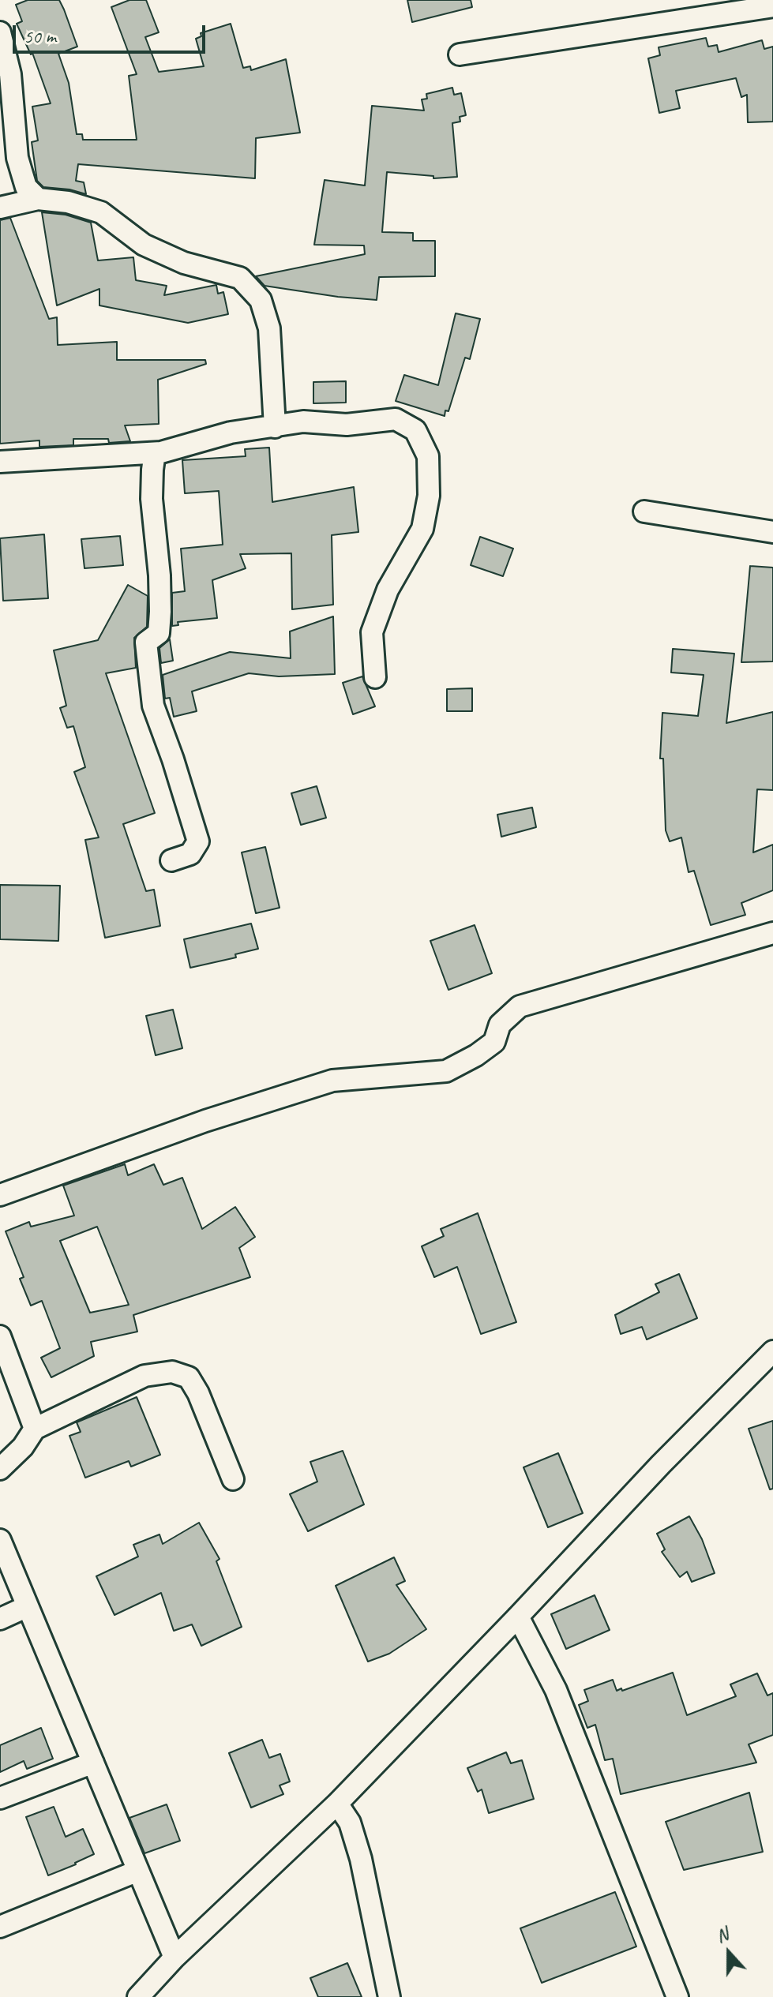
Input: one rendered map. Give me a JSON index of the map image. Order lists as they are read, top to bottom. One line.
{"scale_bar":"50 m","north":"top"}
